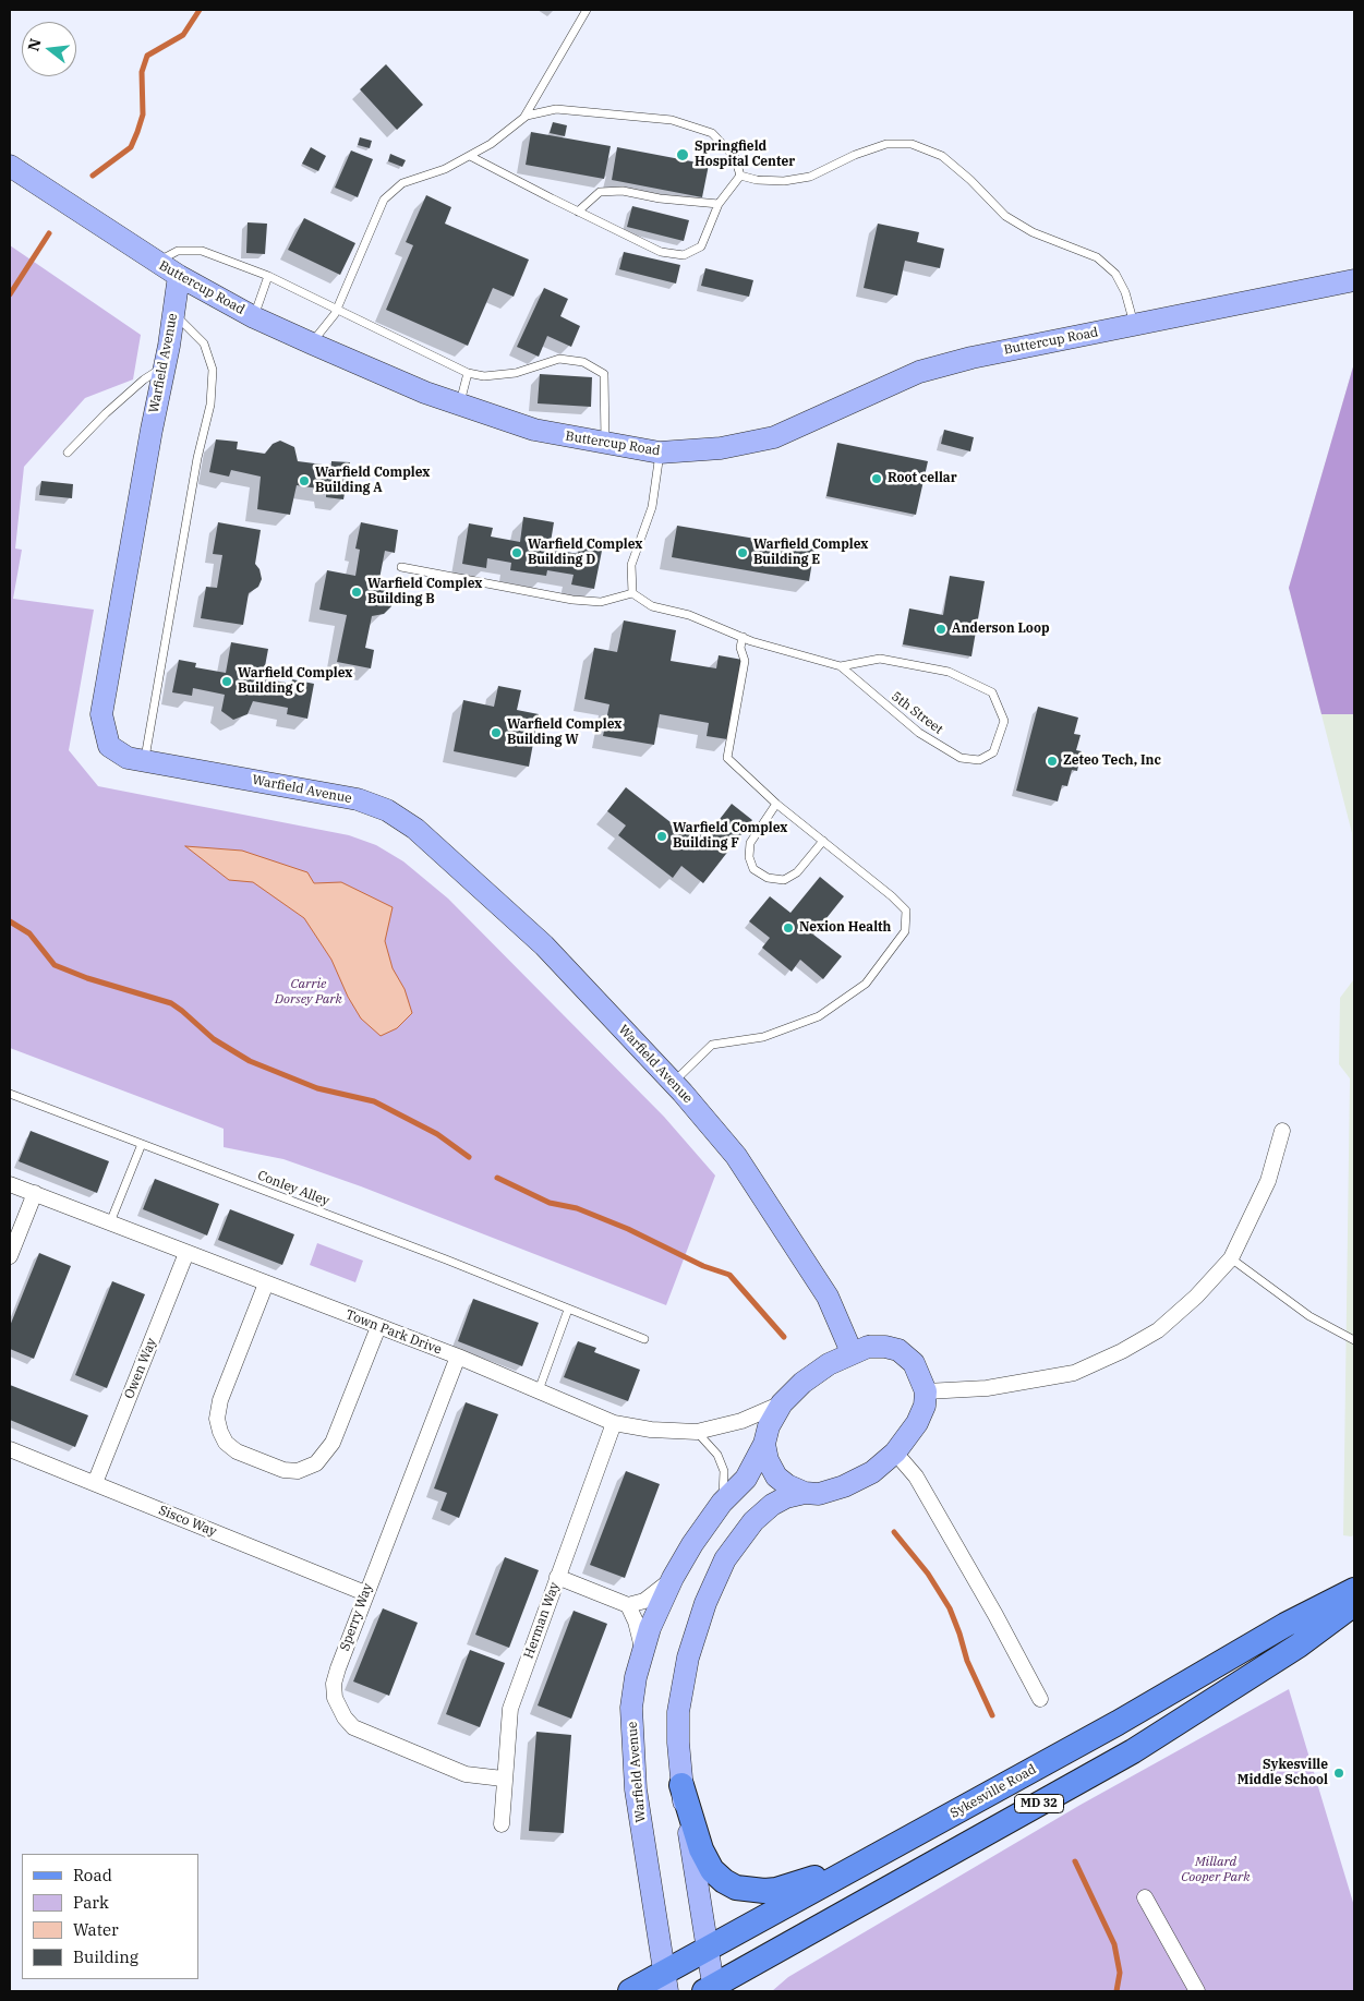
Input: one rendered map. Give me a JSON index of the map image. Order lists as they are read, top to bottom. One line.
{"streets":{"main road":["Sykesville Road","MD 32"],"street":["Buttercup Road","Warfield Avenue","Town Park Drive","Owen Way","Sisco Way","Sperry Way","Herman Way"],"lane":["5th Street","Conley Alley"]},"crossings":[["Buttercup Road","Warfield Avenue"],["Warfield Avenue","Town Park Drive"],["Warfield Avenue","Sykesville Road"],["Town Park Drive","Owen Way"],["Town Park Drive","Sperry Way"],["Town Park Drive","Herman Way"],["Owen Way","Sisco Way"],["Sisco Way","Sperry Way"],["Sperry Way","Herman Way"]],"parks":["Carrie Dorsey Park","Millard Cooper Park"],"places":["Springfield Hospital Center","Root cellar","Warfield Complex Building A","Warfield Complex Building D","Warfield Complex Building E","Warfield Complex Building B","Anderson Loop","Warfield Complex Building C","Warfield Complex Building W","Zeteo Tech, Inc","Warfield Complex Building F","Nexion Health","Sykesville Middle School"],"legend":["Road","Park","Water","Building"],"north":"left"}
